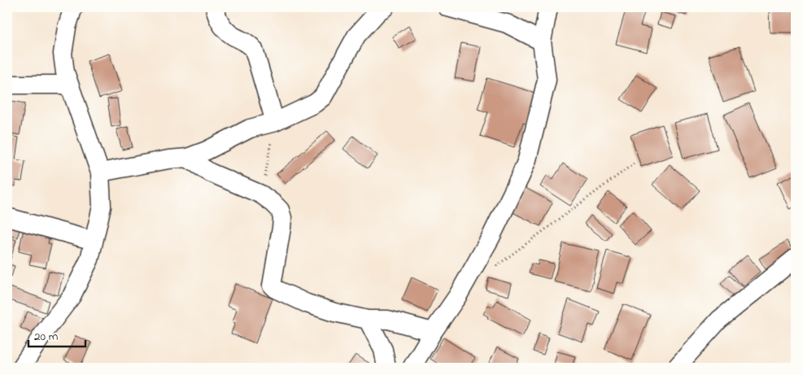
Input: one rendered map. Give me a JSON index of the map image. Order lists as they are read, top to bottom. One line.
{"scale_bar":"20 m"}
